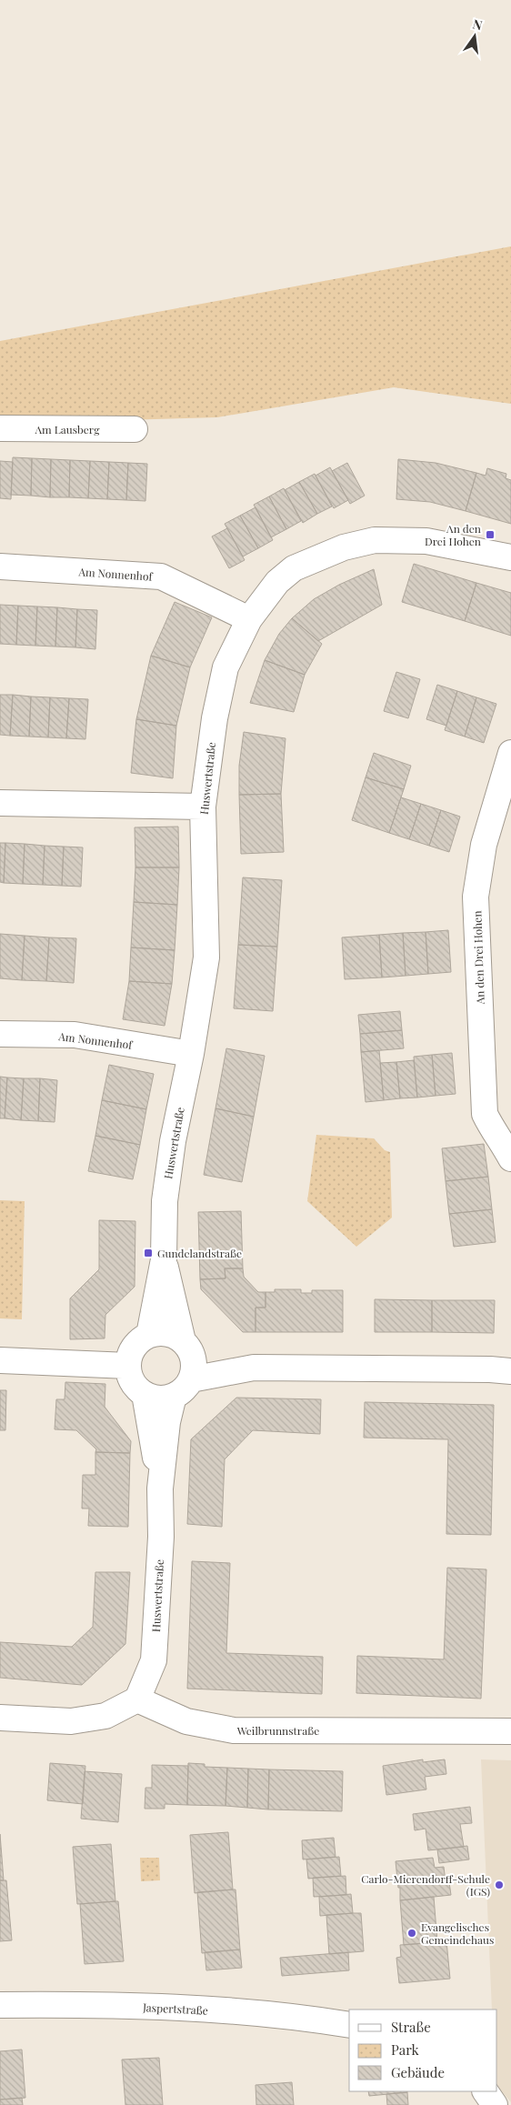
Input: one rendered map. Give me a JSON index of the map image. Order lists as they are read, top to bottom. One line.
{"streets":{"street":["Am Lausberg","Am Nonnenhof","Huswertstraße","An den Drei Hohen","Weilbrunnstraße","Jaspertstraße"]},"crossings":[["Am Nonnenhof","Huswertstraße"],["Huswertstraße","Weilbrunnstraße"]],"places":{"transit":["An den Drei Hohen","Gundelandstraße"],"other":["Carlo-Mierendorff-Schule (IGS)","Evangelisches Gemeindehaus"]},"legend":["Straße","Park","Gebäude"],"north":"top"}
